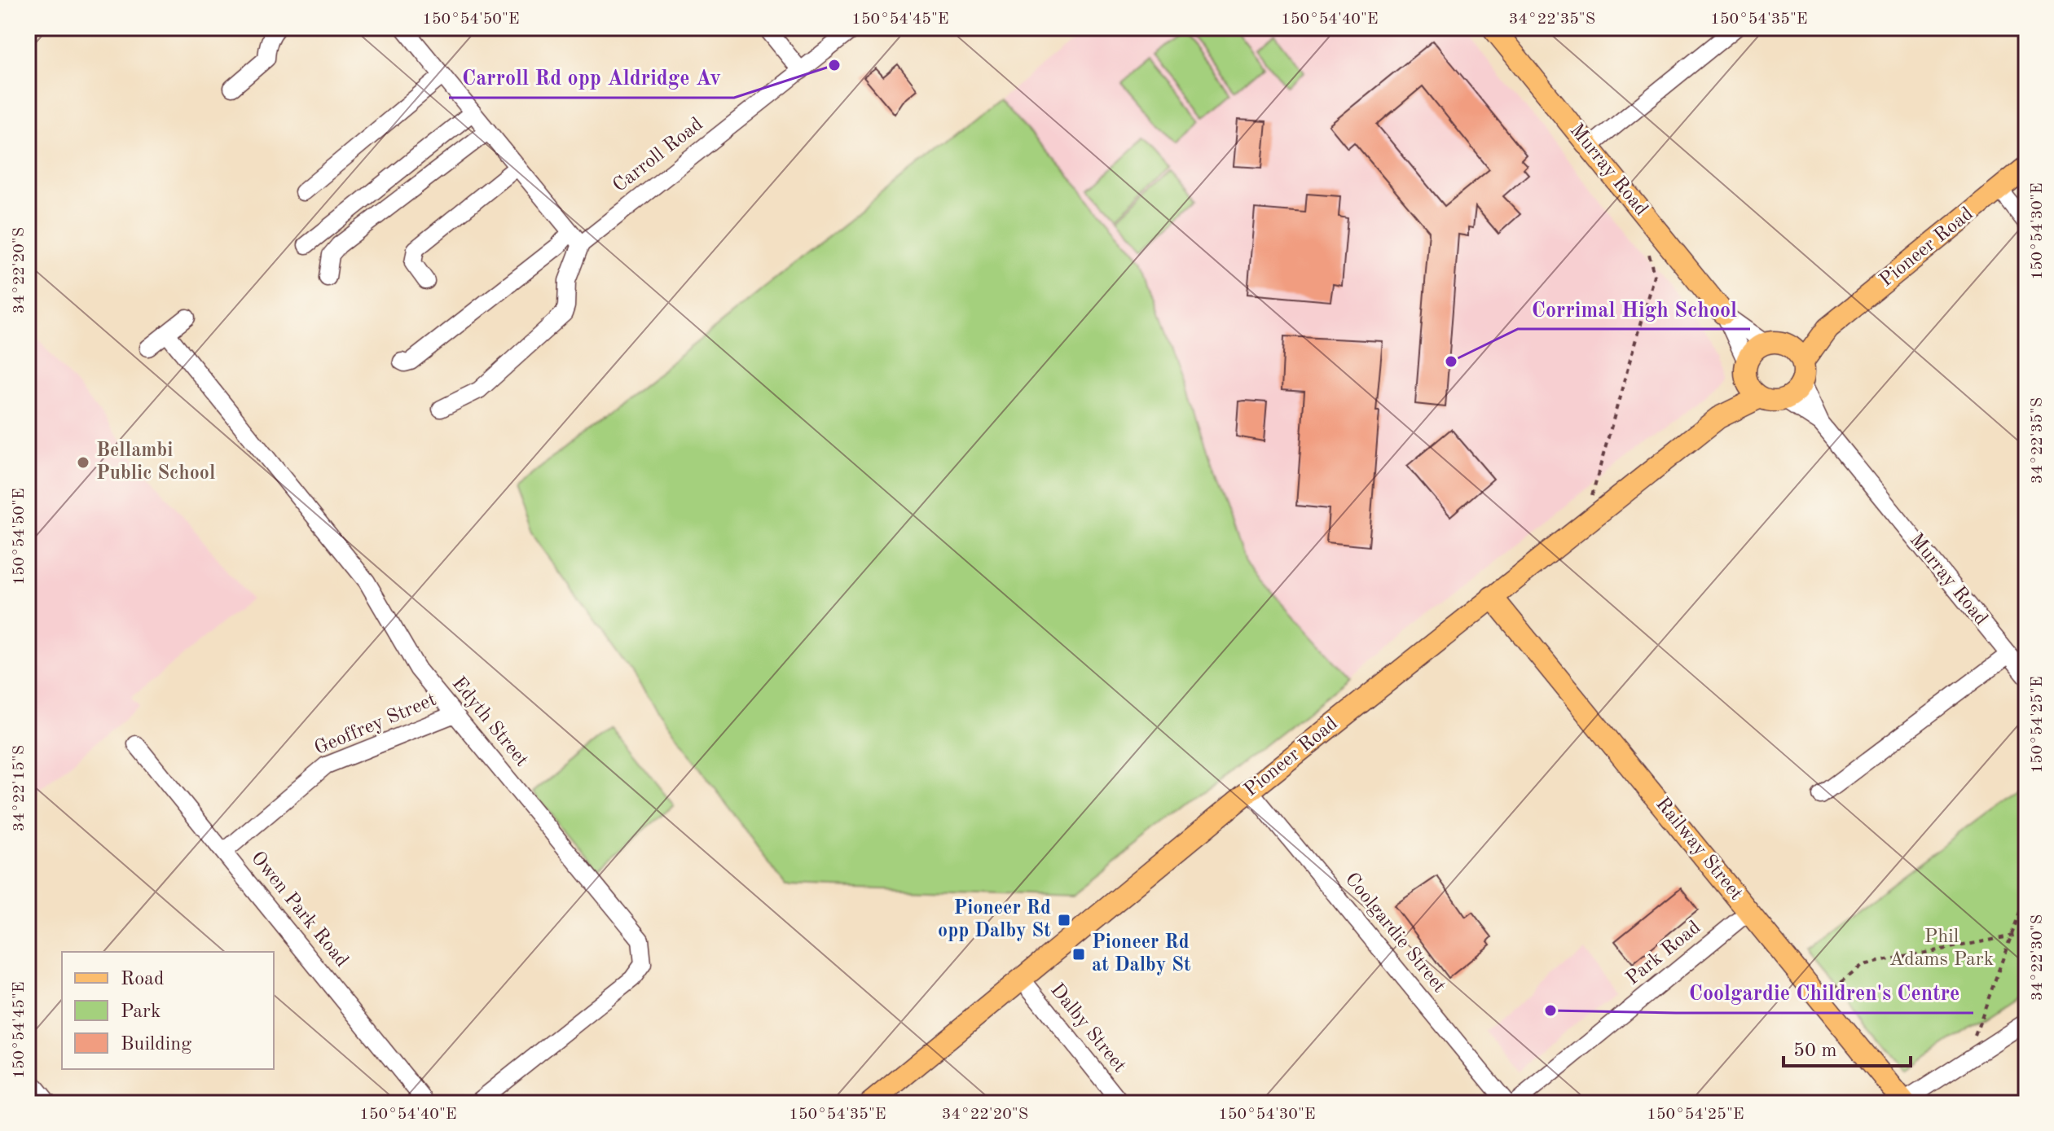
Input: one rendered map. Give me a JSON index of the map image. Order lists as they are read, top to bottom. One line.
{"streets":{"main road":["Murray Road","Pioneer Road","Railway Street"],"street":["Carroll Road","Edyth Street","Geoffrey Street","Owen Park Road","Coolgardie Street","Park Road","Dalby Street"]},"crossings":[["Murray Road","Pioneer Road"],["Pioneer Road","Railway Street"],["Pioneer Road","Coolgardie Street"],["Pioneer Road","Dalby Street"],["Edyth Street","Geoffrey Street"],["Geoffrey Street","Owen Park Road"],["Railway Street","Park Road"]],"parks":["Phil Adams Park"],"places":{"other":["Carroll Rd opp Aldridge Av","Corrimal High School","Bellambi Public School","Coolgardie Children's Centre"],"transit":["Pioneer Rd opp Dalby St","Pioneer Rd at Dalby St"]},"legend":["Road","Park","Building"],"scale_bar":"50 m","coordinates":["150°54'50\"E","150°54'45\"E","150°54'40\"E","34°22'35\"S","150°54'35\"E","150°54'30\"E","34°22'20\"S","150°54'25\"E","34°22'15\"S","34°22'30\"S"]}
